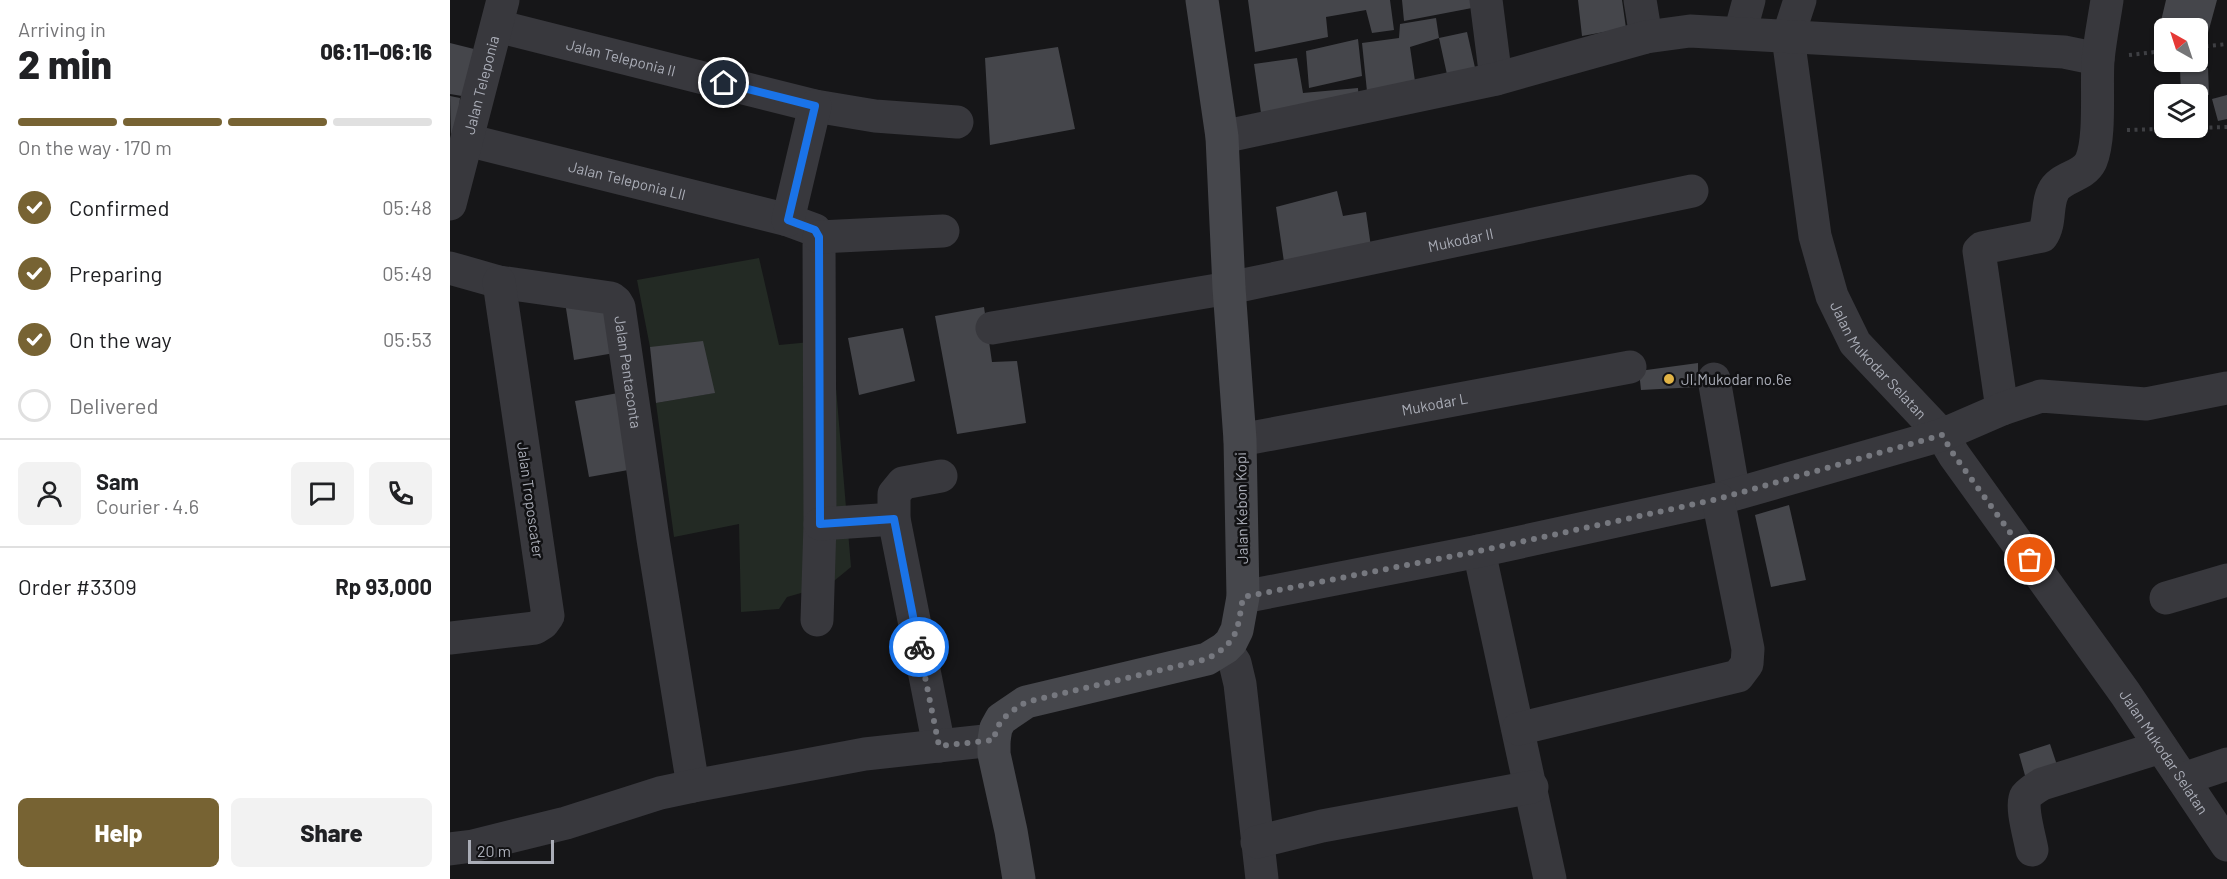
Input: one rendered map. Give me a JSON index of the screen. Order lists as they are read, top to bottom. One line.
{"streets":{"main road":["Jalan Kebon Kopi"],"street":["Jalan Teleponia II","Jalan Teleponia","Jalan Teleponia Lll","Mukodar II","Jalan Mukodar Selatan","Jalan Pentaconta","Mukodar L","Jalan Troposcater"]},"crossings":[["Jalan Teleponia II","Jalan Teleponia"],["Jalan Teleponia","Jalan Teleponia Lll"],["Mukodar II","Jalan Kebon Kopi"],["Jalan Pentaconta","Jalan Troposcater"],["Mukodar L","Jalan Kebon Kopi"]],"places":["Jl.Mukodar no.6e"],"scale_bar":"20 m","north":"top left","page":{"heading":["2 min","Arriving in","06:11–06:16"],"panel":["Sam","Courier · 4.6","Order #3309","Rp 93,000"],"bar":"On the way · 170 m","list":[["Confirmed","05:48"],["Preparing","05:49"],["On the way","05:53"],"Delivered"],"buttons":["Help","Share"],"scale":"20 m"}}
